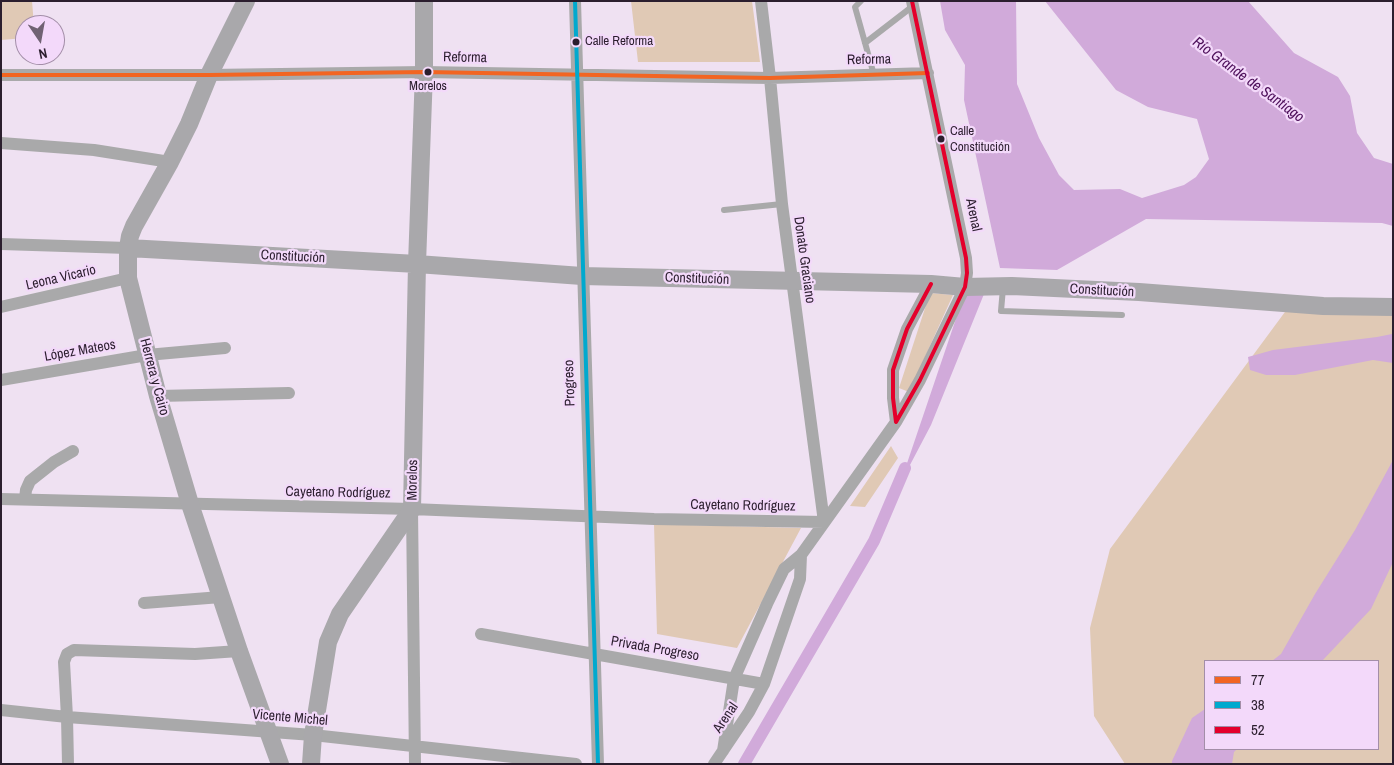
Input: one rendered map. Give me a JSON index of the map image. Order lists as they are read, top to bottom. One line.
{"streets":{"street":["Reforma","Arenal","Constitución","Donato Graciano","Leona Vicario","López Mateos","Herrera y Cairo","Progreso","Morelos","Cayetano Rodríguez","Privada Progreso","Vicente Michel"]},"crossings":[["Reforma","Arenal"],["Reforma","Donato Graciano"],["Reforma","Herrera y Cairo"],["Reforma","Progreso"],["Reforma","Morelos"],["Arenal","Constitución"],["Arenal","Donato Graciano"],["Arenal","Cayetano Rodríguez"],["Arenal","Privada Progreso"],["Constitución","Donato Graciano"],["Constitución","Herrera y Cairo"],["Constitución","Progreso"],["Constitución","Morelos"],["Donato Graciano","Cayetano Rodríguez"],["Leona Vicario","Herrera y Cairo"],["López Mateos","Herrera y Cairo"],["Herrera y Cairo","Cayetano Rodríguez"],["Herrera y Cairo","Vicente Michel"],["Progreso","Cayetano Rodríguez"],["Progreso","Privada Progreso"],["Morelos","Cayetano Rodríguez"],["Morelos","Vicente Michel"]],"water":["Río Grande de Santiago"],"places":["Calle Reforma","Morelos","Calle Constitución"],"lines":["transit line 38","transit line 52","transit line 77"],"legend":["77","38","52"],"north":"bottom"}
